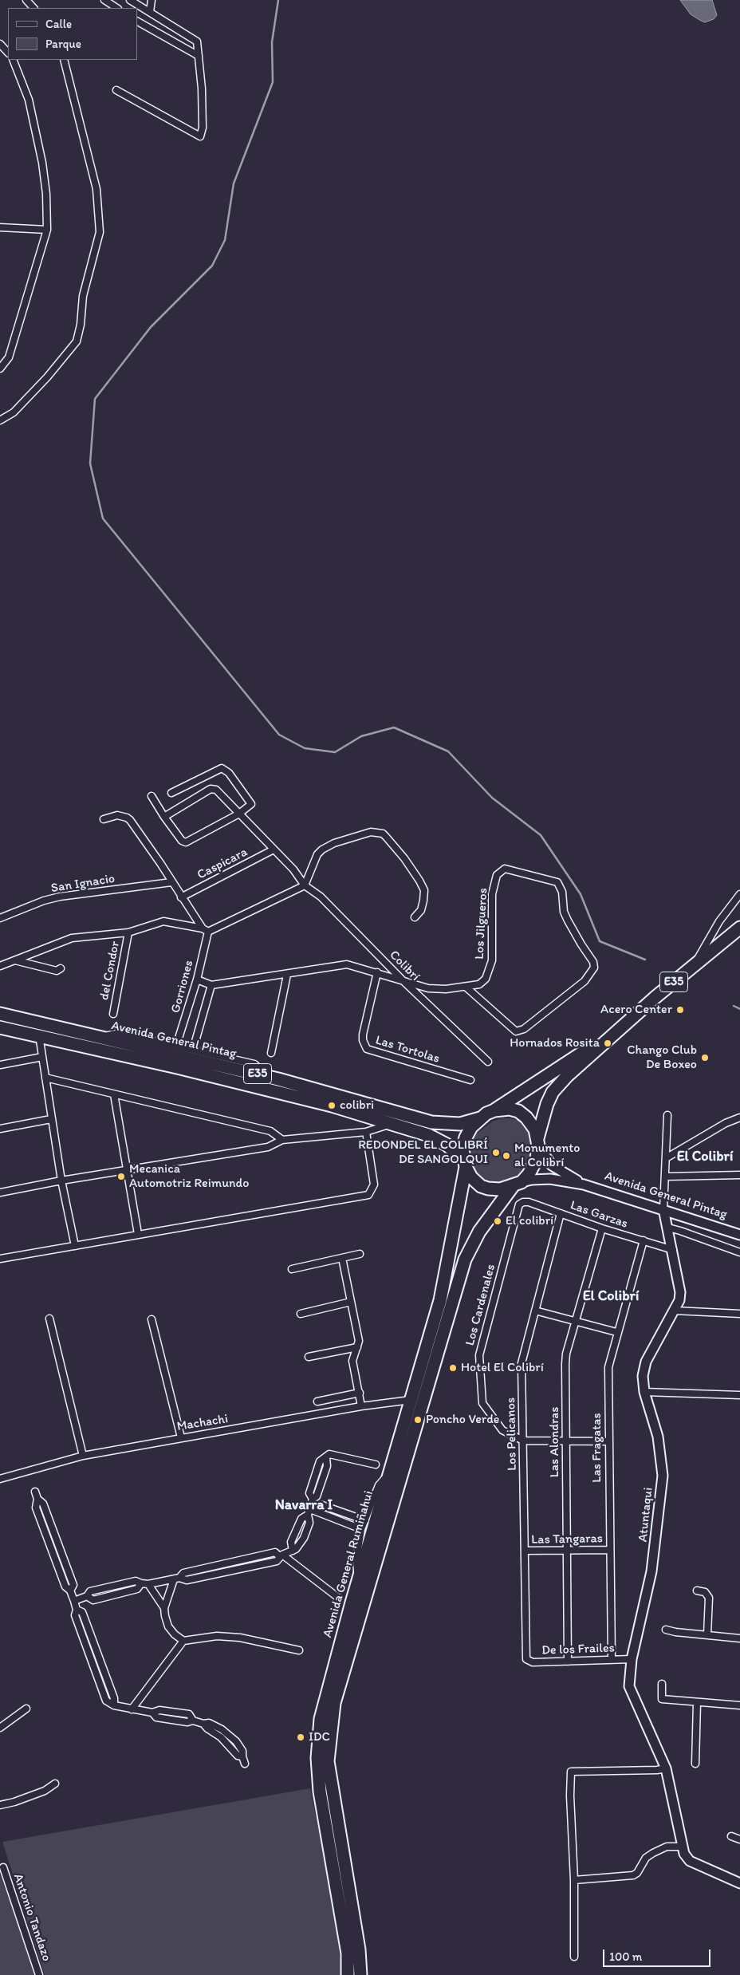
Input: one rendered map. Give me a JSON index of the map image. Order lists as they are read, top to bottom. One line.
{"streets":{"highway":["E35","Avenida General Pintag","Avenida General Rumiñahui"],"street":["Caspicara","San Ignacio","Los Jilgueros","Colibrí","del Condor","Gorriones","Las Tortolas","Las Garzas","Los Cardenales","Machachi","Los Pelicanos","Las Alondras","Las Fragatas","Atuntaqui","Las Tangaras","De los Frailes","Antonio Tandazo"]},"crossings":[["Los Jilgueros","Colibrí"],["Los Jilgueros","Gorriones"],["Los Jilgueros","Las Tortolas"],["E35","Avenida General Pintag"],["E35","Avenida General Rumiñahui"],["Avenida General Pintag","Atuntaqui"],["Avenida General Pintag","Avenida General Rumiñahui"],["Las Garzas","Los Cardenales"],["Las Garzas","Los Pelicanos"],["Las Garzas","Las Alondras"],["Las Garzas","Las Fragatas"],["Las Garzas","Atuntaqui"],["Los Cardenales","Los Pelicanos"],["Machachi","Avenida General Rumiñahui"],["Los Pelicanos","Las Tangaras"],["Los Pelicanos","De los Frailes"],["Las Alondras","Las Tangaras"],["Las Alondras","De los Frailes"],["Las Fragatas","Las Tangaras"],["Las Fragatas","De los Frailes"],["Atuntaqui","De los Frailes"]],"districts":["El Colibrí","El Colibrí","Navarra I"],"places":["Acero Center","Hornados Rosita","Chango Club De Boxeo","colibri","REDONDEL EL COLIBRÍ DE SANGOLQUI","Monumento al Colibrí","Mecanica Automotriz Reimundo","El colibrí","Hotel El Colibrí","Poncho Verde","IDC"],"legend":["Calle","Parque"],"scale_bar":"100 m"}
